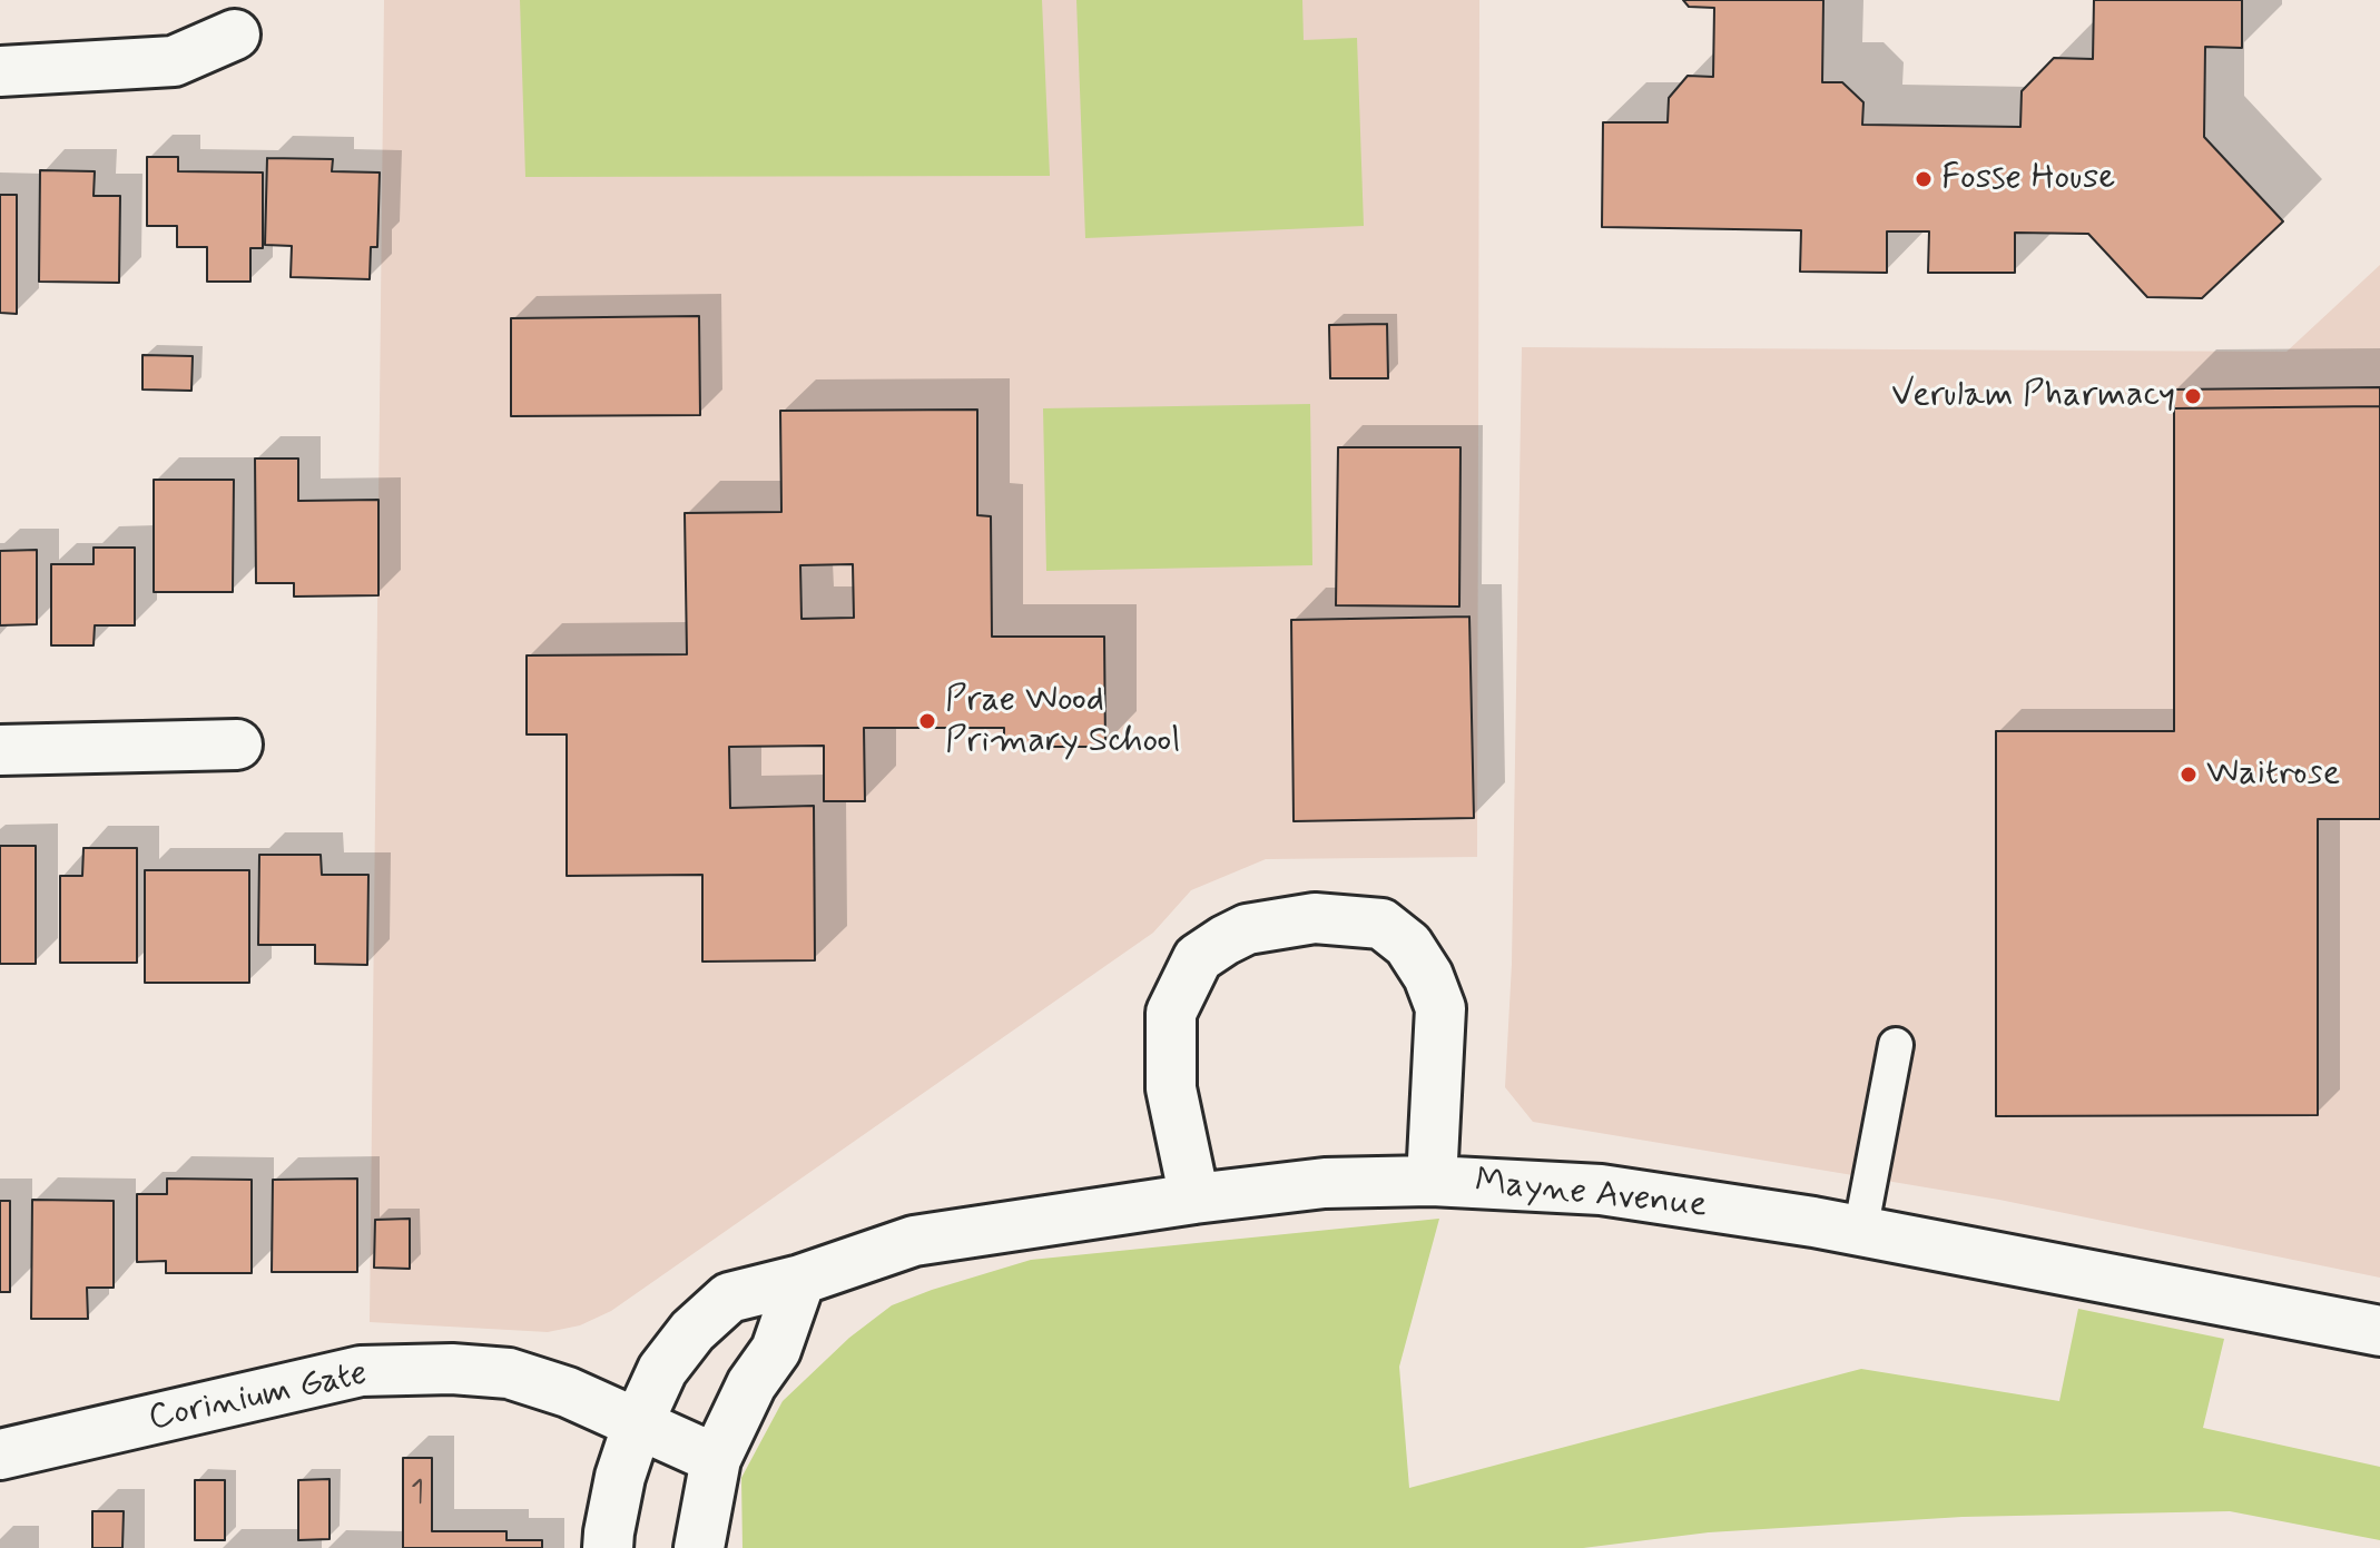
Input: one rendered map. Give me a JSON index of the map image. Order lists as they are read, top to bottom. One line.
{"streets":{"street":["Mayne Avenue","Corinium Gate"]},"crossings":[["Mayne Avenue","Corinium Gate"]],"places":["Fosse House","Verulam Pharmacy","Prae Wood Primary School","Waitrose"],"house_numbers":["1"]}
